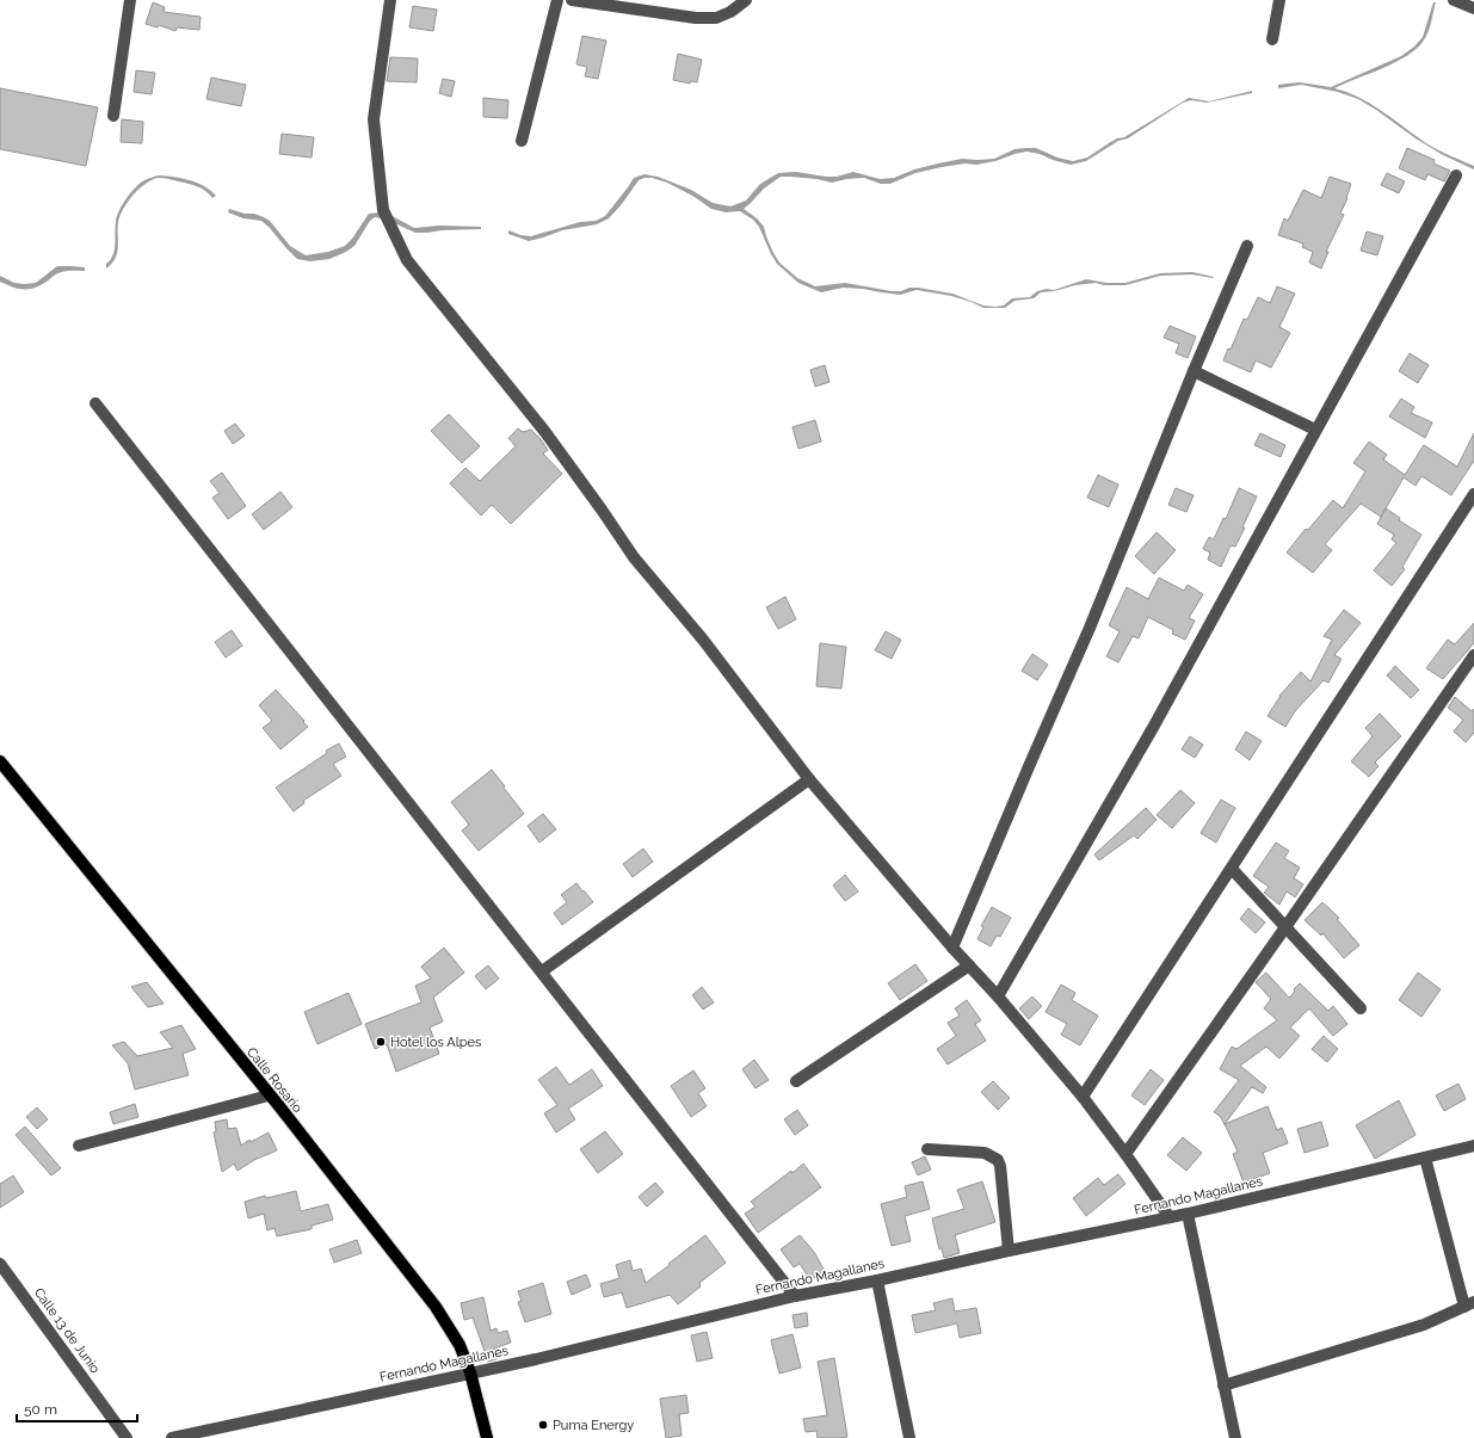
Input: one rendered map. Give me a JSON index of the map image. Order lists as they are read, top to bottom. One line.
{"streets":{"main road":["Calle Rosario"],"street":["Fernando Magallanes","Calle 13 de Junio"]},"crossings":[["Calle Rosario","Fernando Magallanes"]],"places":["Hotel los Alpes","Puma Energy"],"scale_bar":"50 m"}
